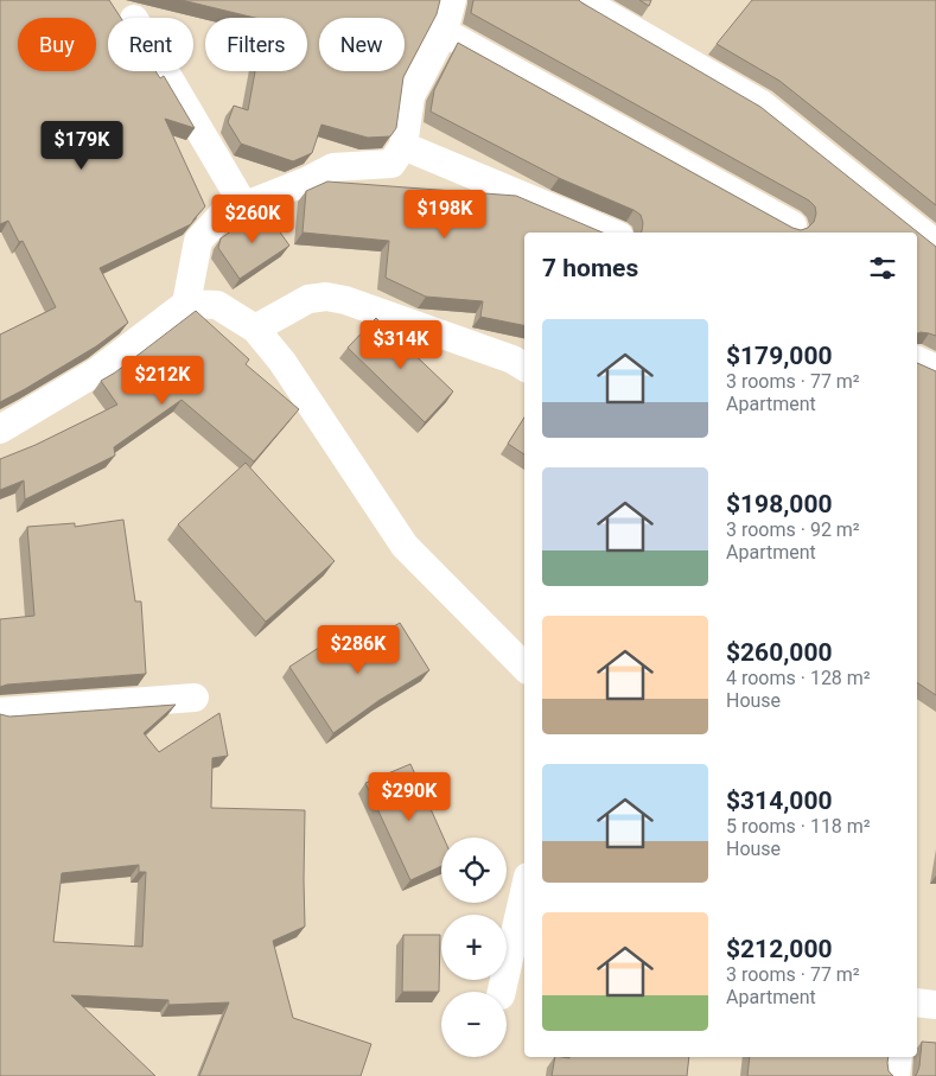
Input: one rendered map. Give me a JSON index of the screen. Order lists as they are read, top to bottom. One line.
{"page":{"chip":["Buy","Rent","Filters","New"],"price":["$179K","$198K","$260K","$314K","$212K","$286K","$290K"],"heading":"7 homes","list":[{"name":"$179,000","note":"3 rooms · 77 m² · Apartment"},{"name":"$198,000","note":"3 rooms · 92 m² · Apartment"},{"name":"$260,000","note":"4 rooms · 128 m² · House"},{"name":"$314,000","note":"5 rooms · 118 m² · House"},{"name":"$212,000","note":"3 rooms · 77 m² · Apartment"}],"map_buttons":["+","−"]}}
